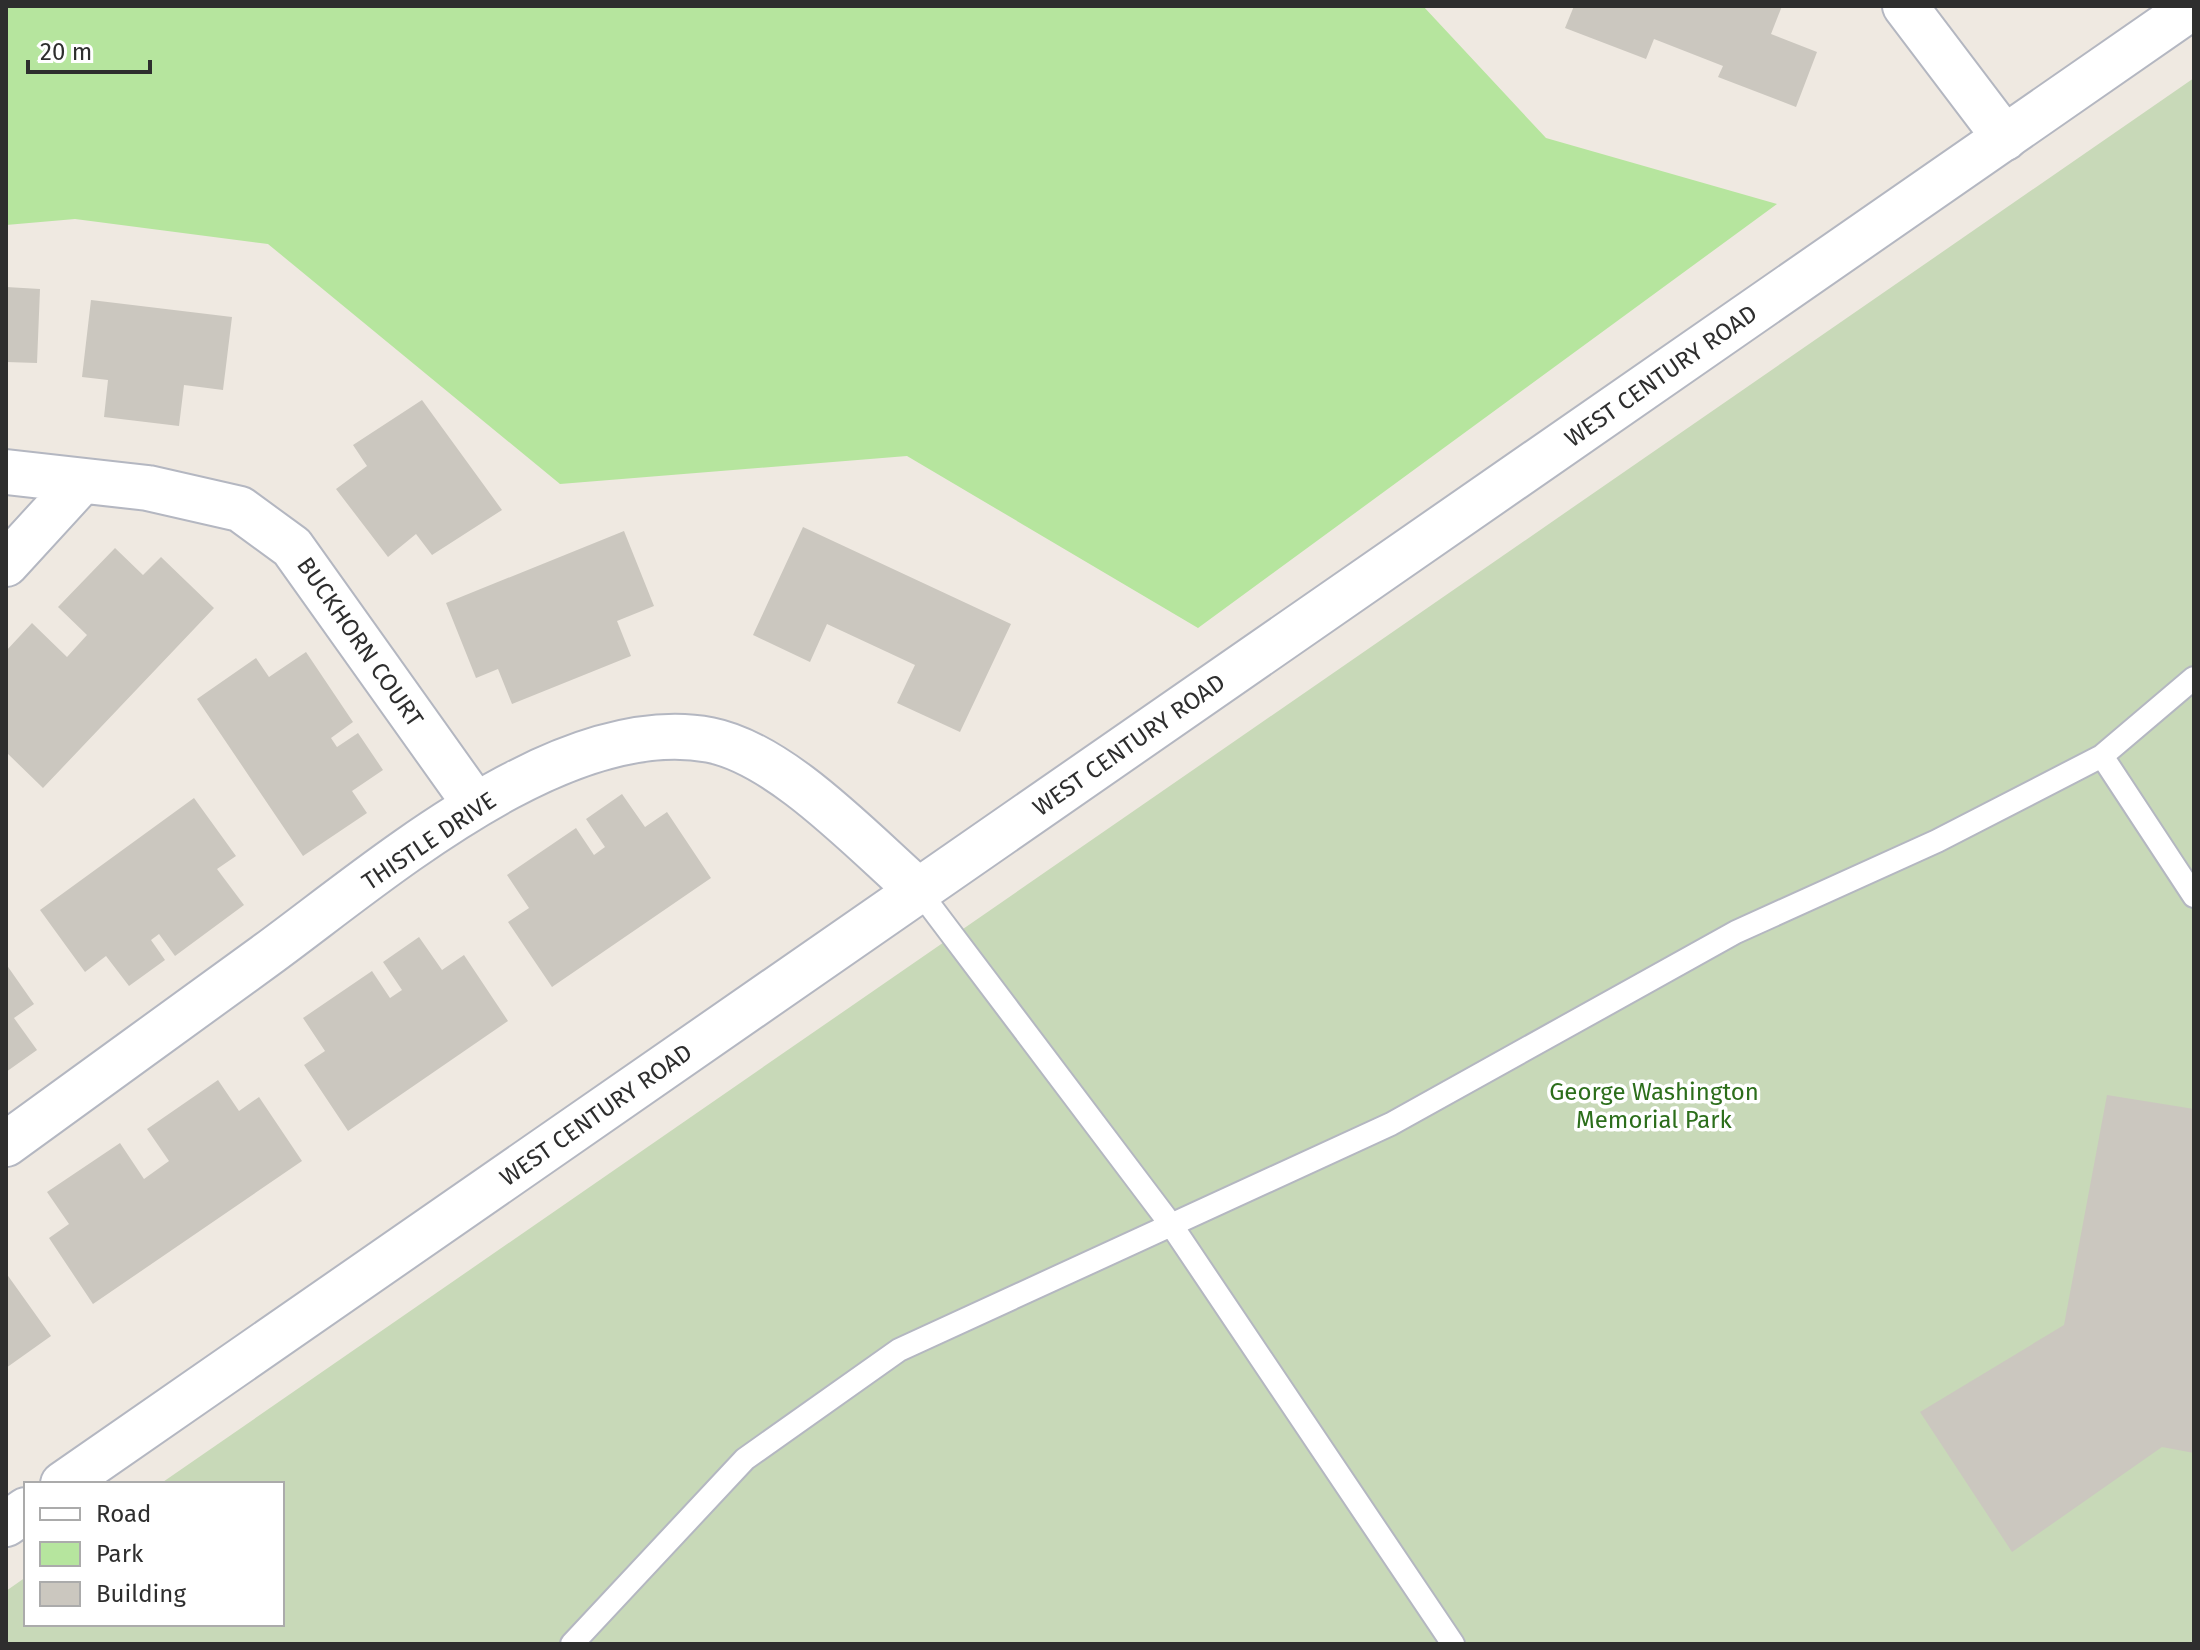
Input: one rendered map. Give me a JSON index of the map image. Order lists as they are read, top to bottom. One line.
{"streets":{"main road":["WEST CENTURY ROAD","BUCKHORN COURT","THISTLE DRIVE"]},"crossings":[["WEST CENTURY ROAD","THISTLE DRIVE"],["BUCKHORN COURT","THISTLE DRIVE"]],"parks":["George Washington Memorial Park"],"legend":["Road","Park","Building"],"scale_bar":"20 m"}
